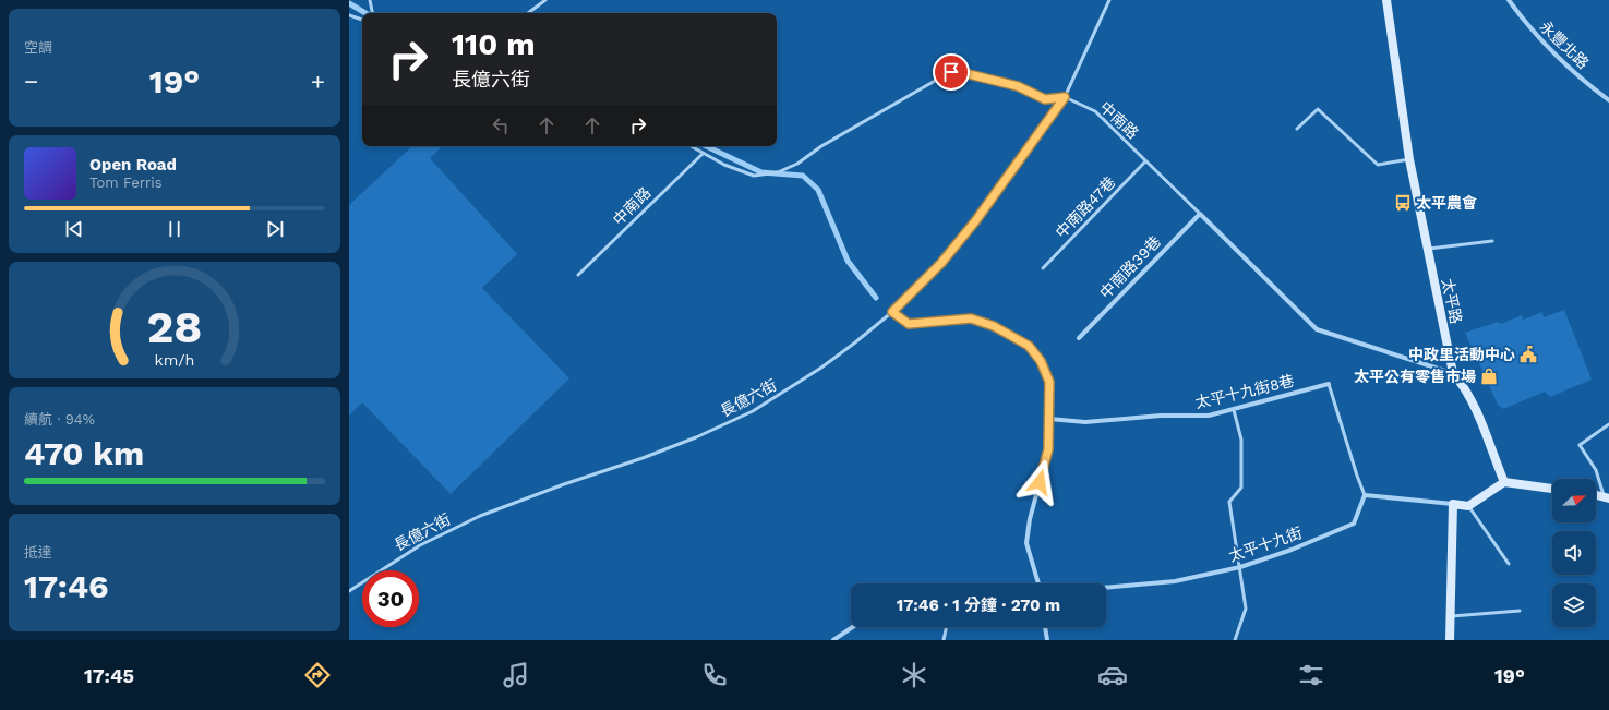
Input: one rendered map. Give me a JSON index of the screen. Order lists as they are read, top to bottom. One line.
{"streets":{"street":["永豐北路","中南路","中南路39巷","太平路","太平十九街8巷","太平十九街"],"lane":["中南路47巷","長億六街"]},"crossings":[["中南路","中南路47巷"],["中南路","中南路39巷"],["中南路","太平路"],["中南路","長億六街"],["太平十九街8巷","太平十九街"]],"places":{"bus stop":["太平農會"],"public building":["中政里活動中心"],"shop":["太平公有零售市場"]},"north":"top right","page":{"tile":["空調",["續航 · 94%","470 km"],["抵達","17:46"]],"turn":["110 m","長億六街"],"heat":["−","19°","+"],"song":["Open Road","Tom Ferris"],"limit":"30","trip":"17:46 · 1 分鐘 · 270 m","tabs":["17:45","19°"],"gauge":["28","km/h"]}}
